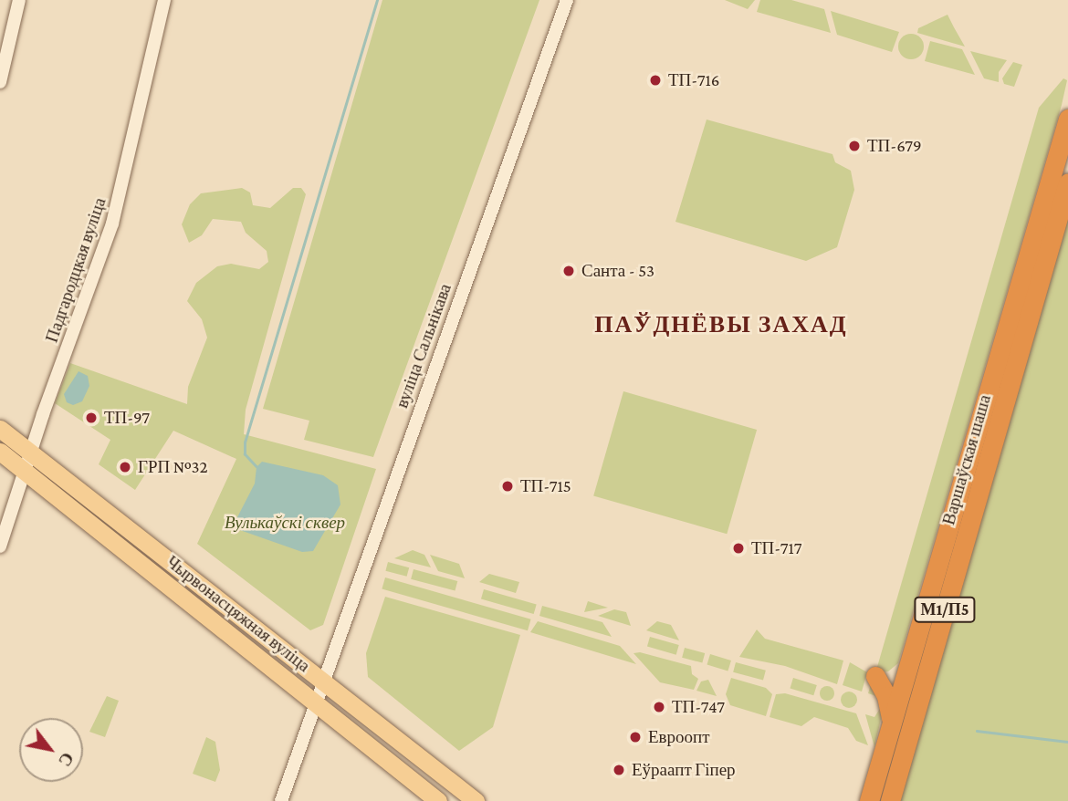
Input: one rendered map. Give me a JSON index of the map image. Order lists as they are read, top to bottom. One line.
{"streets":{"highway":["Варшаўская шаша","М1/П5"],"main road":["Чырвонасцяжная вуліца"],"street":["Падгародцкая вуліца","вуліца Сальнікава"]},"crossings":[["Падгародцкая вуліца","Чырвонасцяжная вуліца"],["вуліца Сальнікава","Чырвонасцяжная вуліца"]],"districts":["ПАЎДНЁВЫ ЗАХАД"],"parks":["Вулькаўскі сквер"],"places":["ТП-716","ТП-679","Санта - 53","ТП-97","ГРП №32","ТП-715","ТП-717","ТП-747","Евроопт","Еўраапт Гіпер"],"north":"bottom right"}
